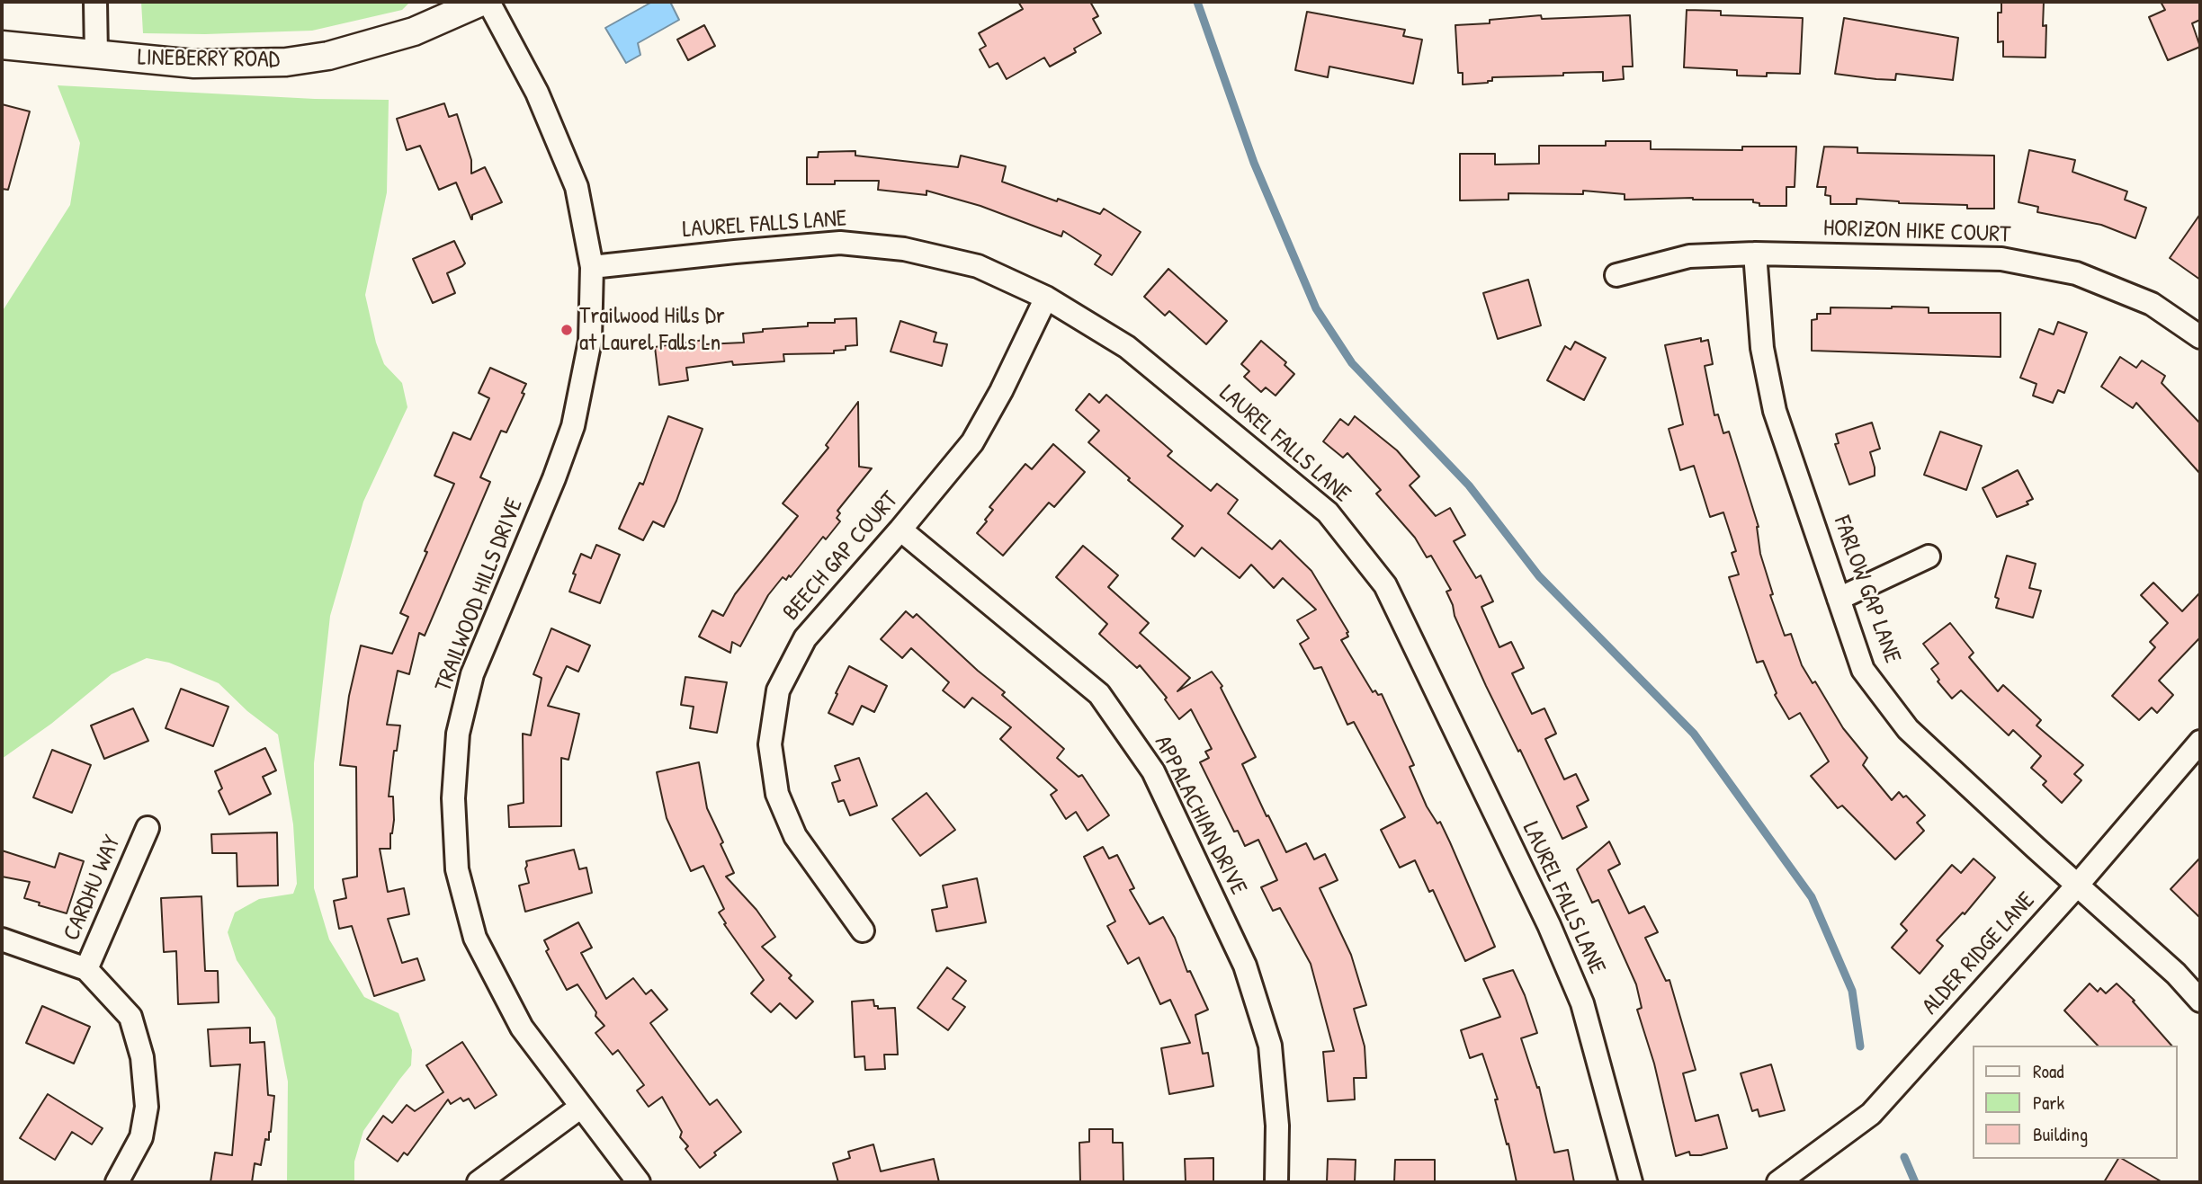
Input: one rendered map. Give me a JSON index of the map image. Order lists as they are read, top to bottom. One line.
{"streets":{"street":["LINEBERRY ROAD","LAUREL FALLS LANE","HORIZON HIKE COURT","BEECH GAP COURT","FARLOW GAP LANE","TRAILWOOD HILLS DRIVE","APPALACHIAN DRIVE","CARDHU WAY","ALDER RIDGE LANE"]},"crossings":[["LAUREL FALLS LANE","BEECH GAP COURT"],["LAUREL FALLS LANE","TRAILWOOD HILLS DRIVE"],["HORIZON HIKE COURT","FARLOW GAP LANE"],["BEECH GAP COURT","APPALACHIAN DRIVE"],["FARLOW GAP LANE","ALDER RIDGE LANE"]],"places":["Trailwood Hills Dr at Laurel Falls Ln"],"legend":["Road","Park","Building"]}
